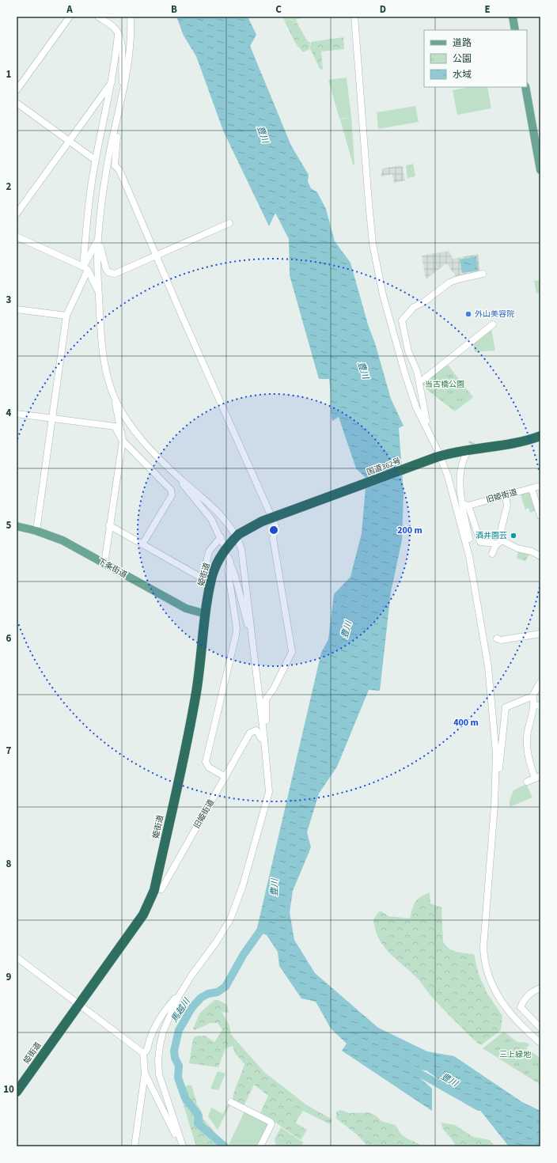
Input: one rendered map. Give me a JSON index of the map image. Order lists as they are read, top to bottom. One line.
{"streets":{"highway":["国道362号","姫街道"],"main road":["下条街道"],"street":["旧姫街道"]},"crossings":[["国道362号","姫街道"],["旧姫街道","姫街道"],["下条街道","姫街道"]],"water":["豊川","馬越川"],"parks":["当古橋公園","三上緑地"],"places":["外山美容院","酒井園芸"],"legend":["道路","公園","水域"],"grid":{"columns":["A","B","C","D","E"],"rows":["1","2","3","4","5","6","7","8","9","10"]},"rings":["200 m","400 m"]}
